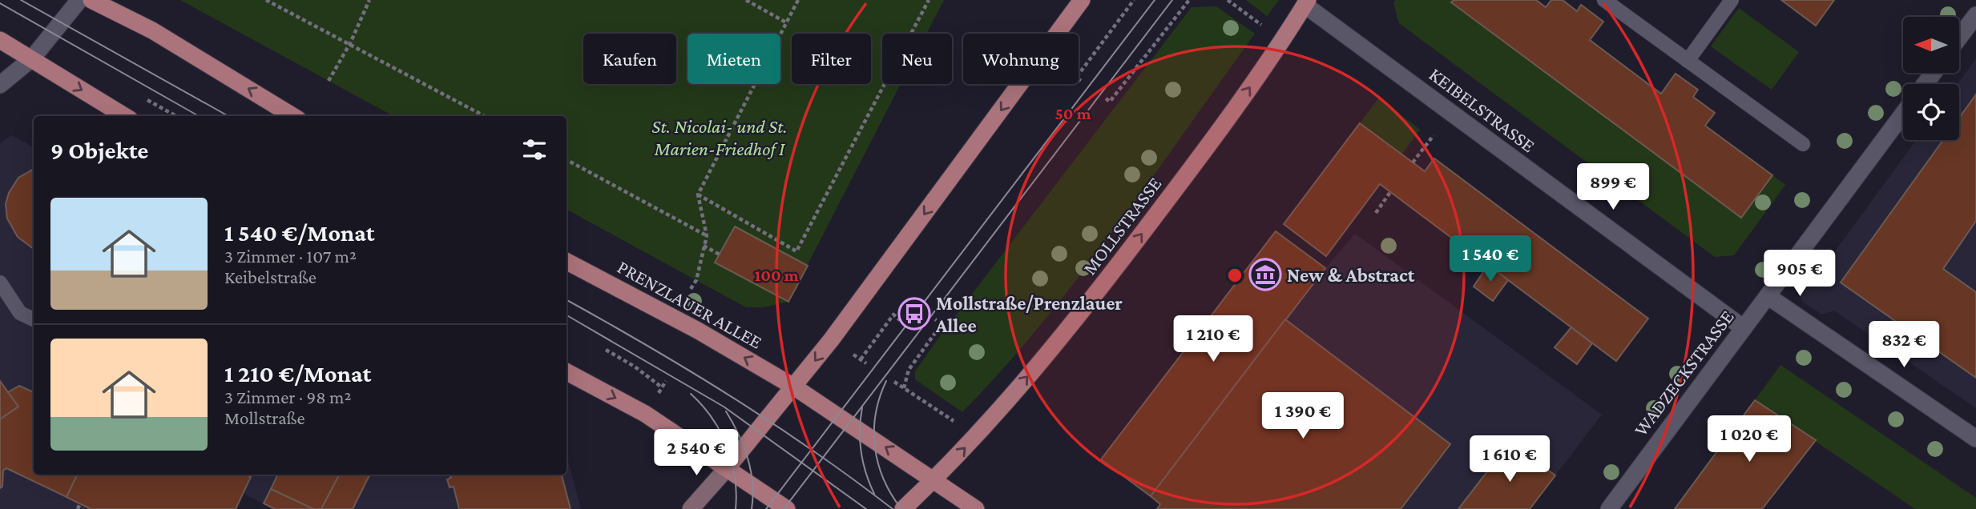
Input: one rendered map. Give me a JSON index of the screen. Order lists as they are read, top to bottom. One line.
{"streets":{"main road":["MOLLSTRASSE","PRENZLAUER ALLEE"],"street":["KEIBELSTRASSE","WADZECKSTRASSE"]},"crossings":[["KEIBELSTRASSE","MOLLSTRASSE"],["KEIBELSTRASSE","WADZECKSTRASSE"],["MOLLSTRASSE","PRENZLAUER ALLEE"]],"one_way":["MOLLSTRASSE"],"parks":["St. Nicolai- und St. Marien-Friedhof I"],"places":{"museum":["New & Abstract"],"bus stop":["Mollstraße/Prenzlauer Allee"]},"north":"left","page":{"chip":["Kaufen","Mieten","Filter","Neu","Wohnung"],"heading":"9 Objekte","price":["899 €","1 540 €","905 €","1 210 €","832 €","1 390 €","1 020 €","2 540 €","1 610 €"],"list":[{"name":"1 540 €/Monat","note":"3 Zimmer · 107 m² · Keibelstraße"},{"name":"1 210 €/Monat","note":"3 Zimmer · 98 m² · Mollstraße"}]},"rings":["50 m","100 m"]}
